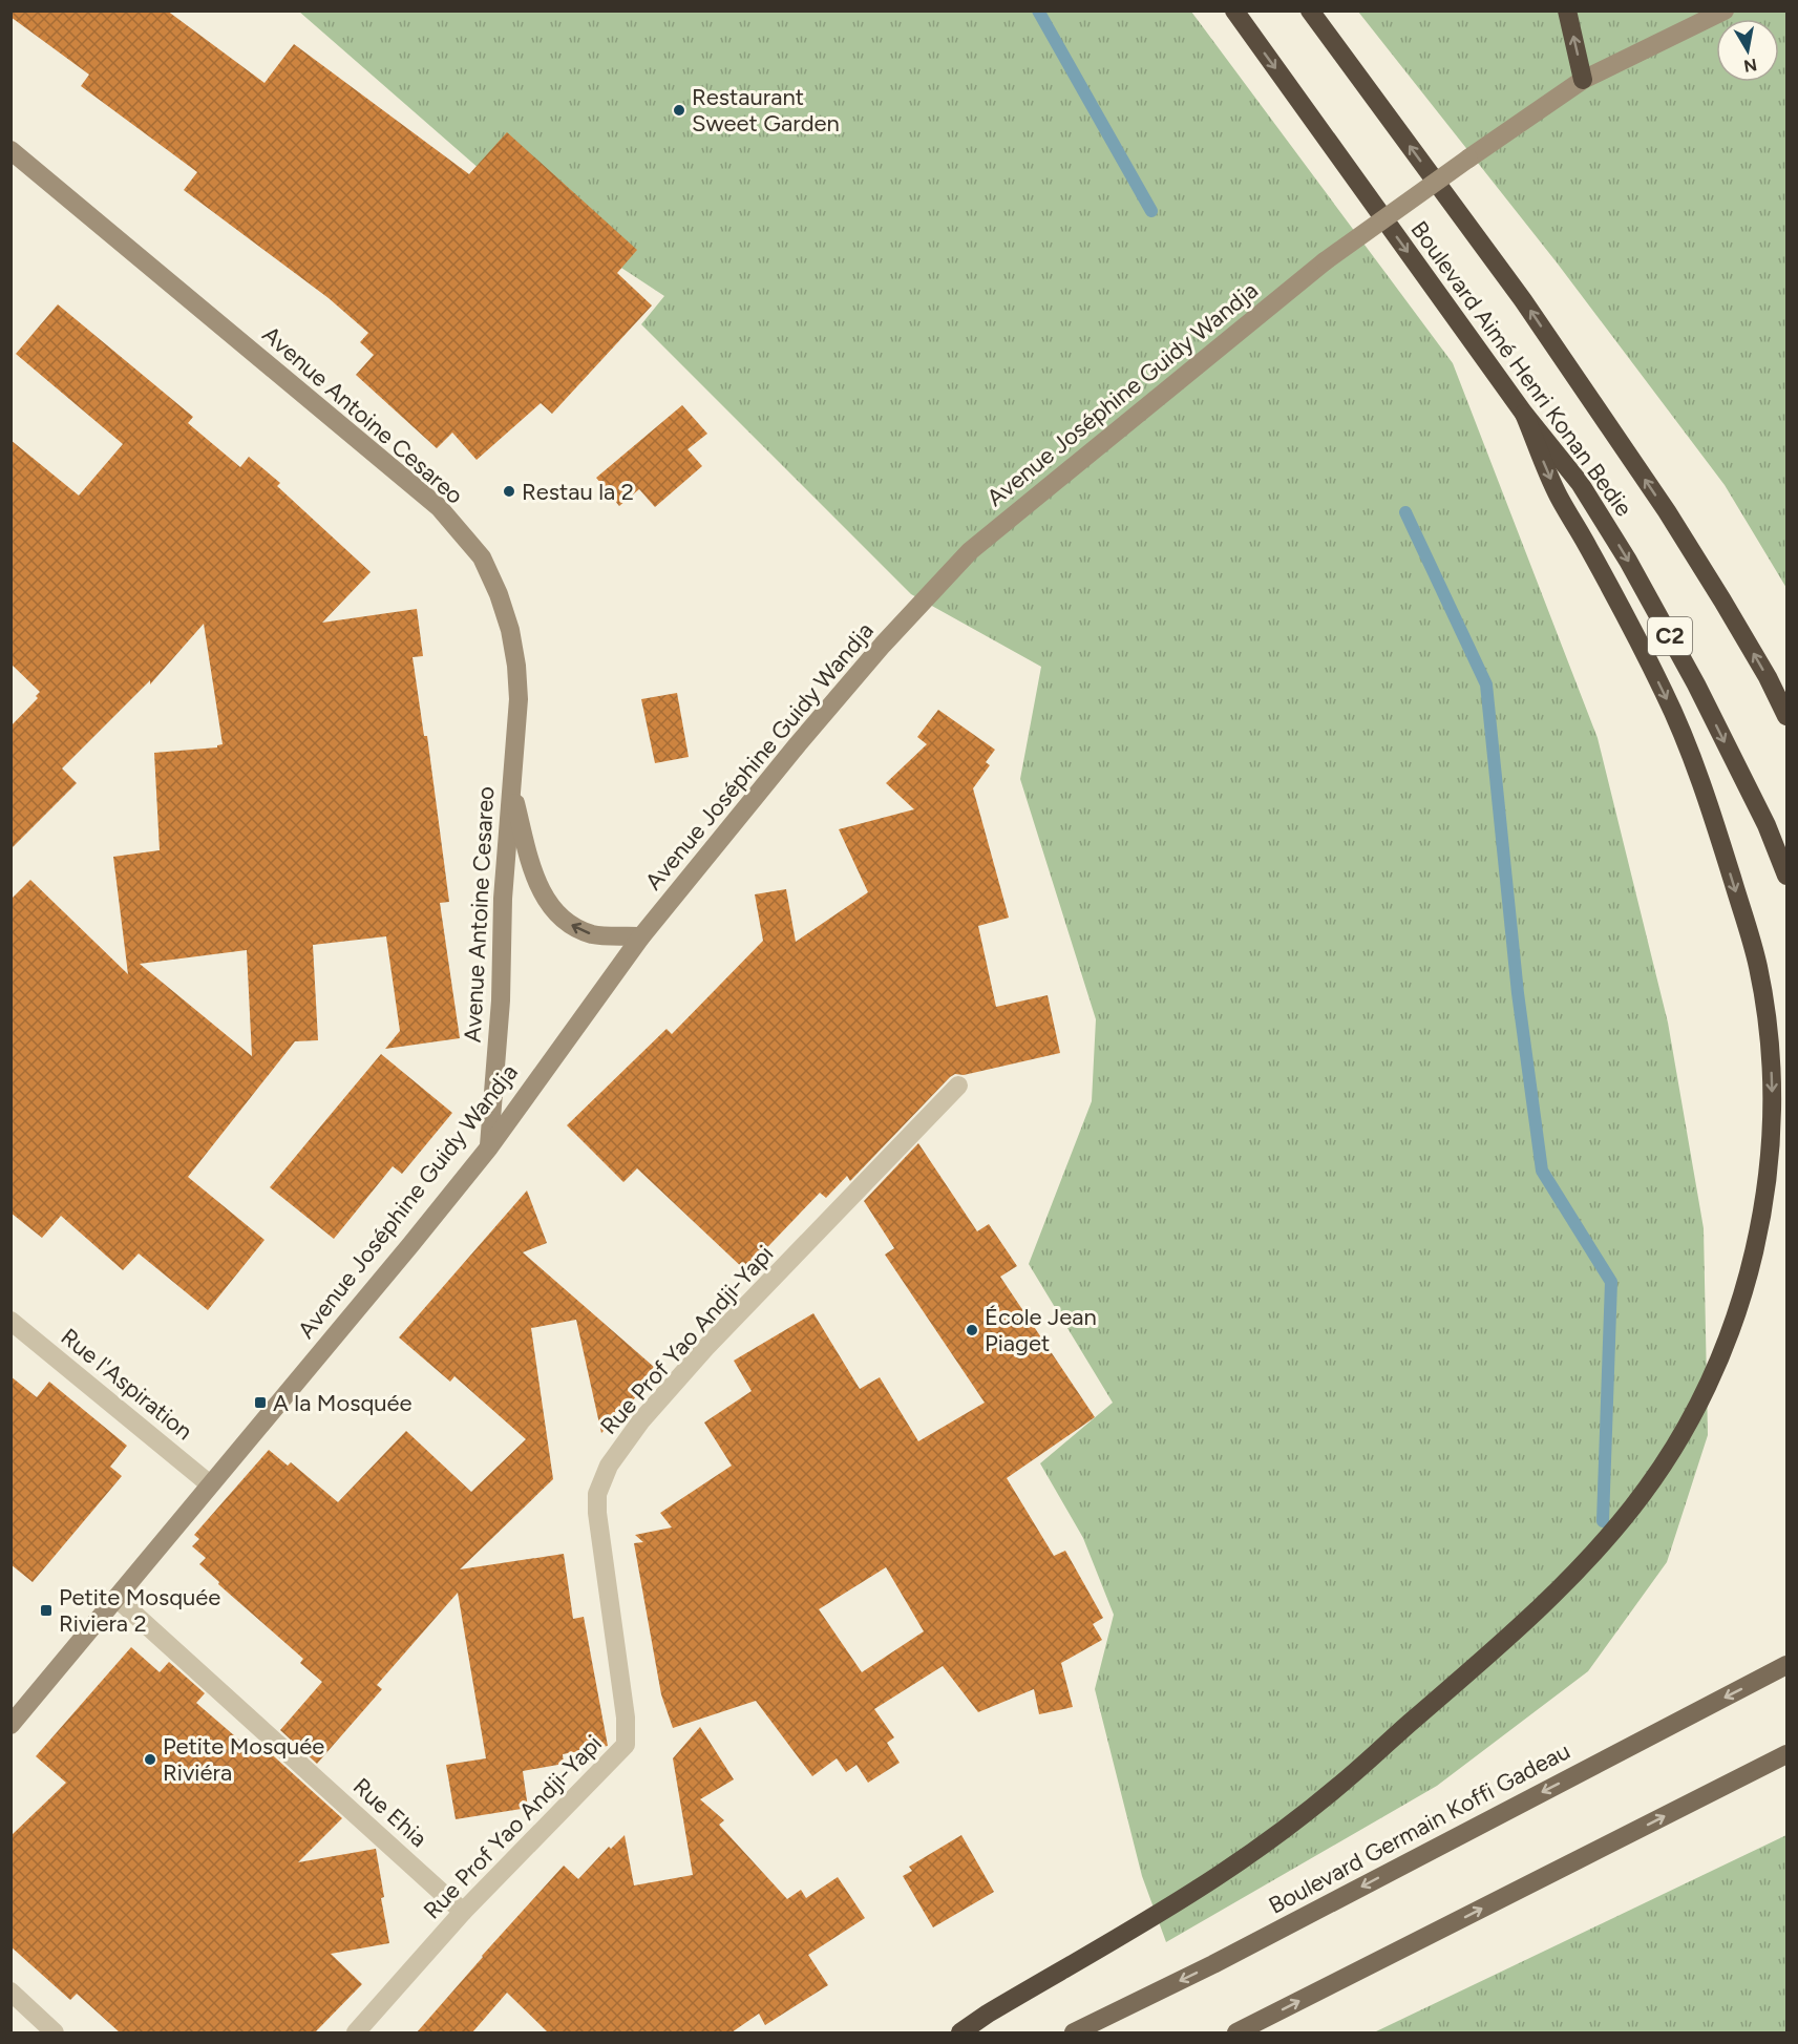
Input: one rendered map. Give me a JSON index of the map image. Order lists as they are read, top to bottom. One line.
{"streets":{"highway":["Boulevard Aimé Henri Konan Bedie","C2"],"main road":["Boulevard Germain Koffi Gadeau"],"street":["Avenue Joséphine Guidy Wandja","Avenue Antoine Cesareo","Rue Prof Yao Andji-Yapi","Rue l'Aspiration","Rue Ehia"]},"crossings":[["Avenue Joséphine Guidy Wandja","Avenue Antoine Cesareo"],["Avenue Joséphine Guidy Wandja","Rue l'Aspiration"],["Avenue Joséphine Guidy Wandja","Rue Ehia"],["Rue Prof Yao Andji-Yapi","Rue Ehia"]],"places":{"other":["Restaurant Sweet Garden","Restau la 2","École Jean Piaget","Petite Mosquée Riviéra"],"transit":["A la Mosquée","Petite Mosquée Riviera 2"]},"north":"bottom"}
